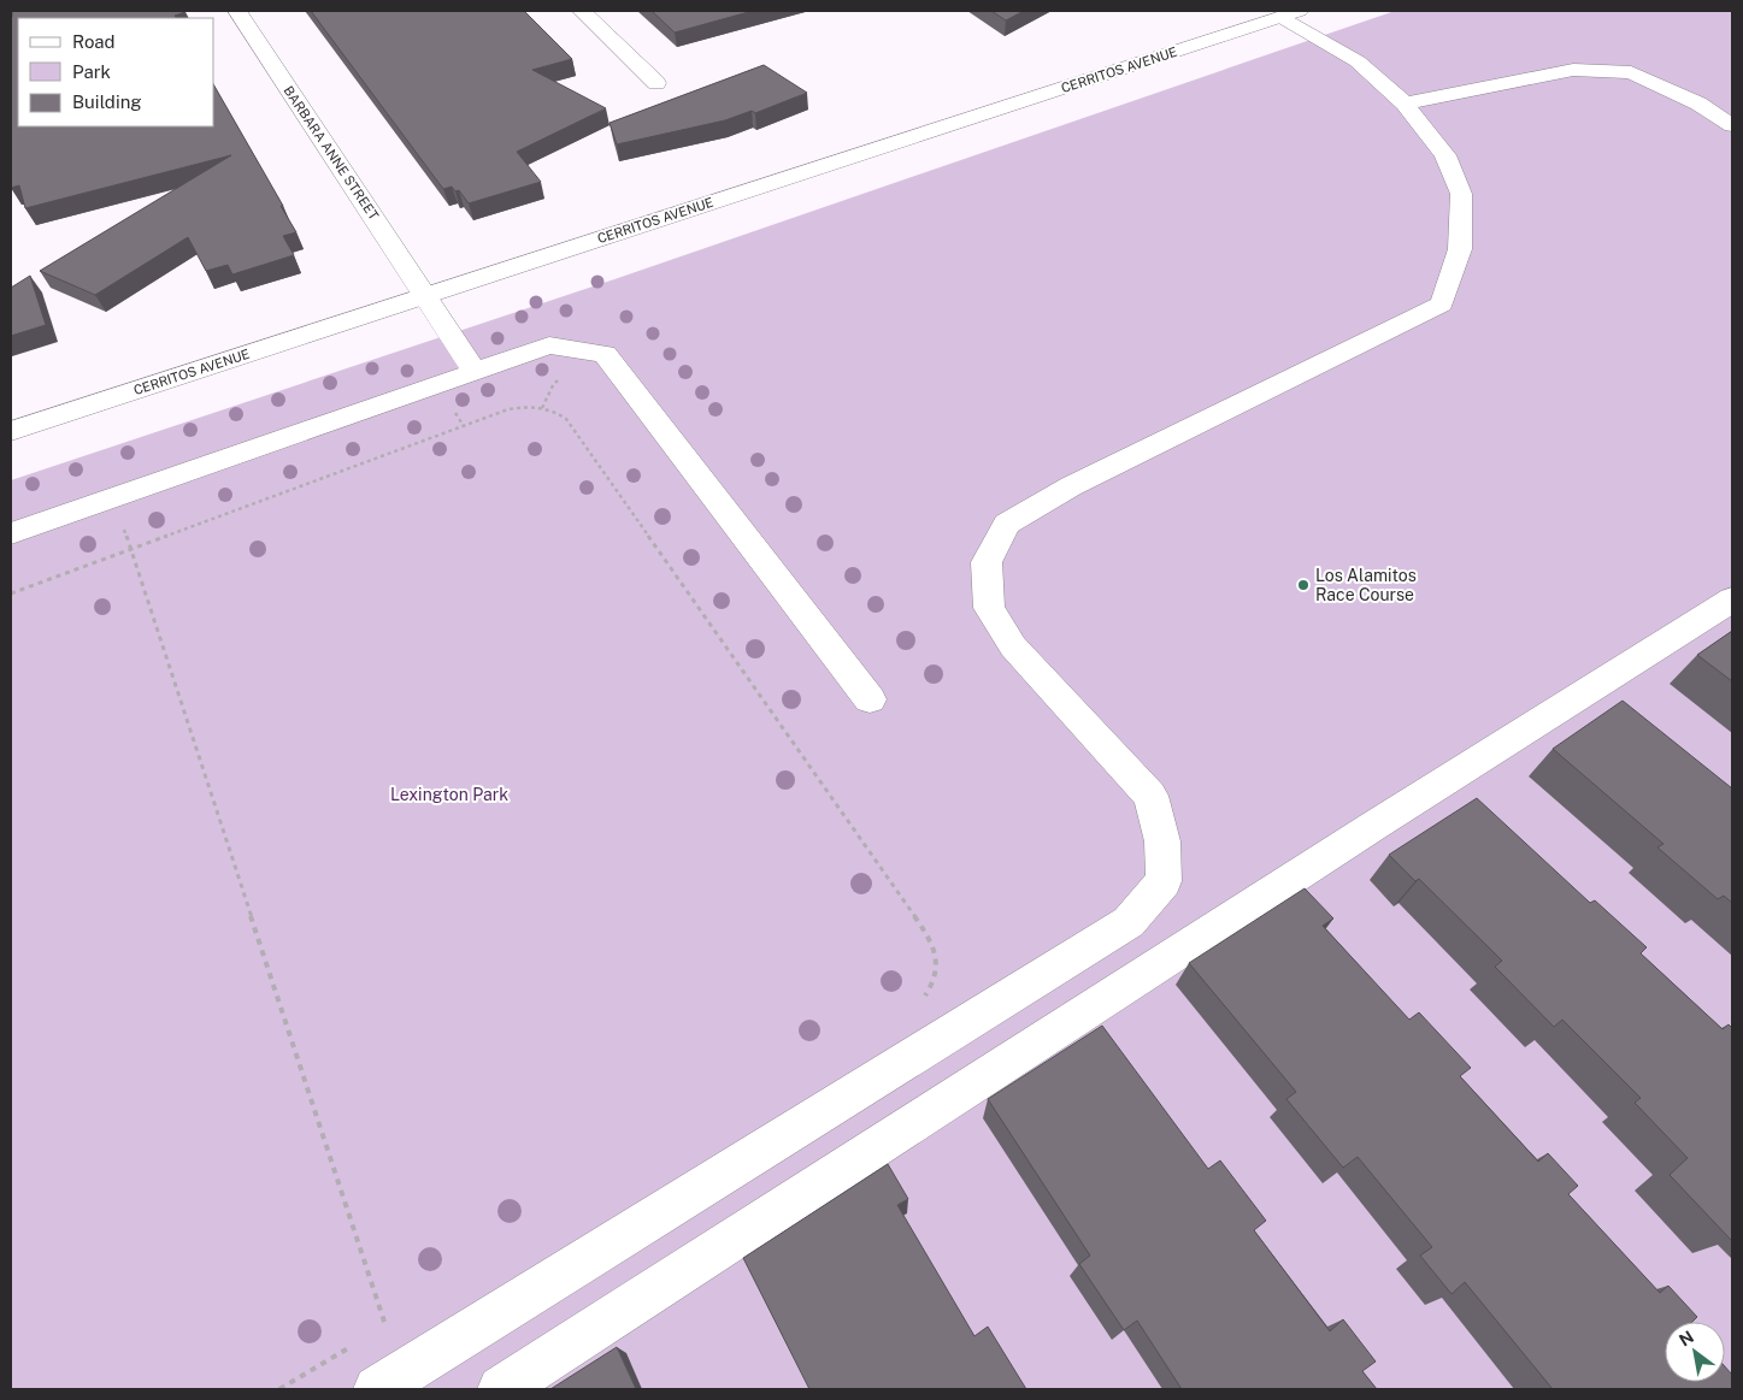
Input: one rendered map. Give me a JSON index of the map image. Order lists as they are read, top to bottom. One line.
{"streets":{"main road":["CERRITOS AVENUE","BARBARA ANNE STREET"]},"crossings":[["CERRITOS AVENUE","BARBARA ANNE STREET"]],"parks":["Lexington Park"],"places":["Los Alamitos Race Course"],"legend":["Road","Park","Building"],"north":"top left"}
